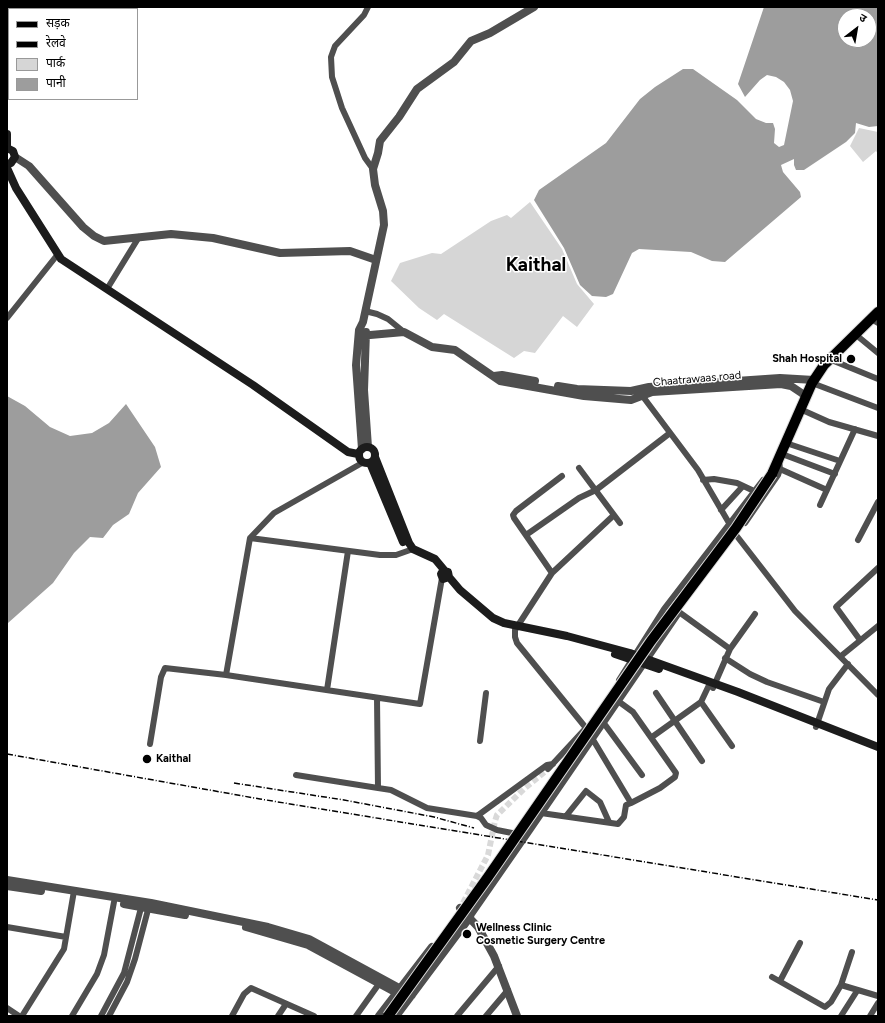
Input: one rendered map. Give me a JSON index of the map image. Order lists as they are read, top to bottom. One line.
{"streets":{"street":["Chaatrawaas road"]},"districts":["Kaithal"],"places":["Shah Hospital","Kaithal","Wellness Clinic Cosmetic Surgery Centre"],"legend":["सड़क","रेलवे","पार्क","पानी"],"north":"top right"}
